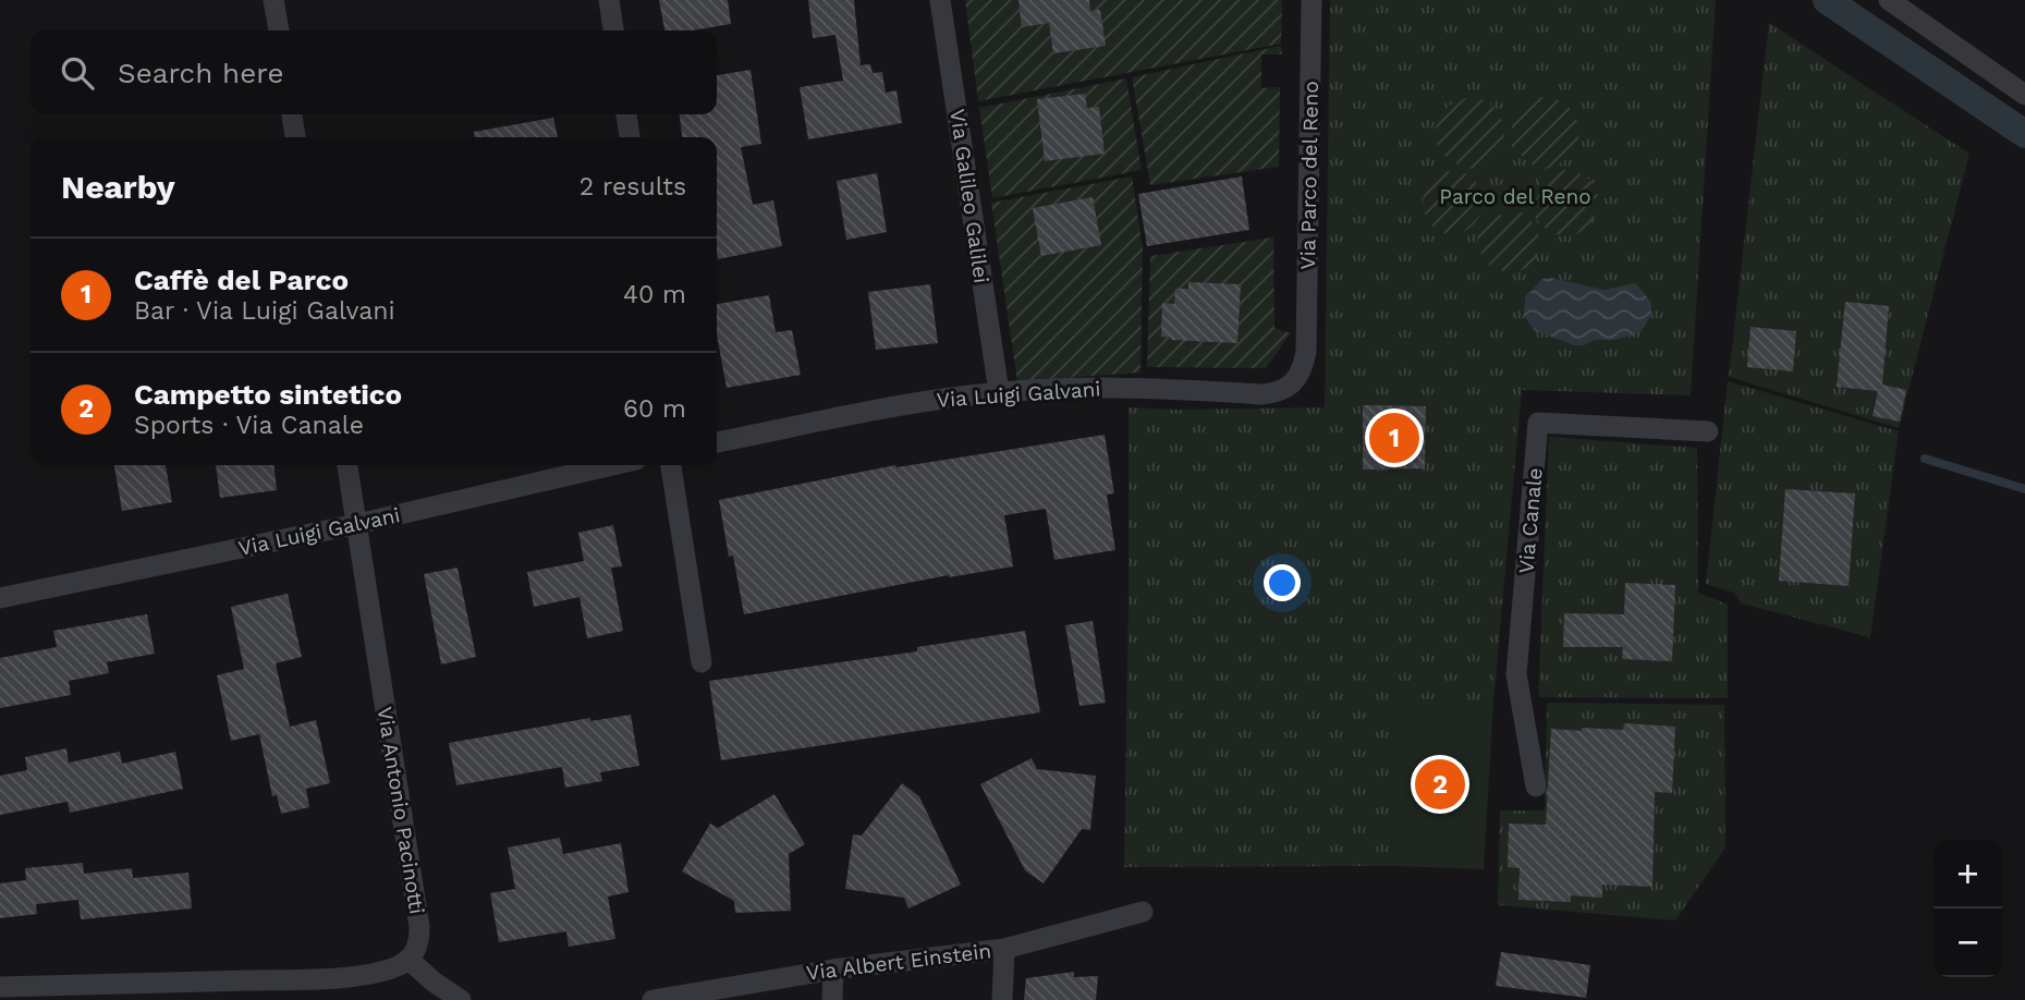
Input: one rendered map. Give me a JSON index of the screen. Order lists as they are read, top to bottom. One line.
{"streets":{"street":["Via Parco del Reno","Via Galileo Galilei","Via Luigi Galvani","Via Canale","Via Antonio Pacinotti","Via Albert Einstein"]},"crossings":[["Via Parco del Reno","Via Luigi Galvani"],["Via Galileo Galilei","Via Luigi Galvani"],["Via Luigi Galvani","Via Antonio Pacinotti"]],"parks":["Parco del Reno"],"page":{"search":"Search here","heading":["Nearby","2 results"],"list":[{"mark":"1","name":"Caffè del Parco","note":"Bar · Via Luigi Galvani","value":"40 m"},{"mark":"2","name":"Campetto sintetico","note":"Sports · Via Canale","value":"60 m"}],"pins":["1","2"],"map_buttons":["+","−"]}}
